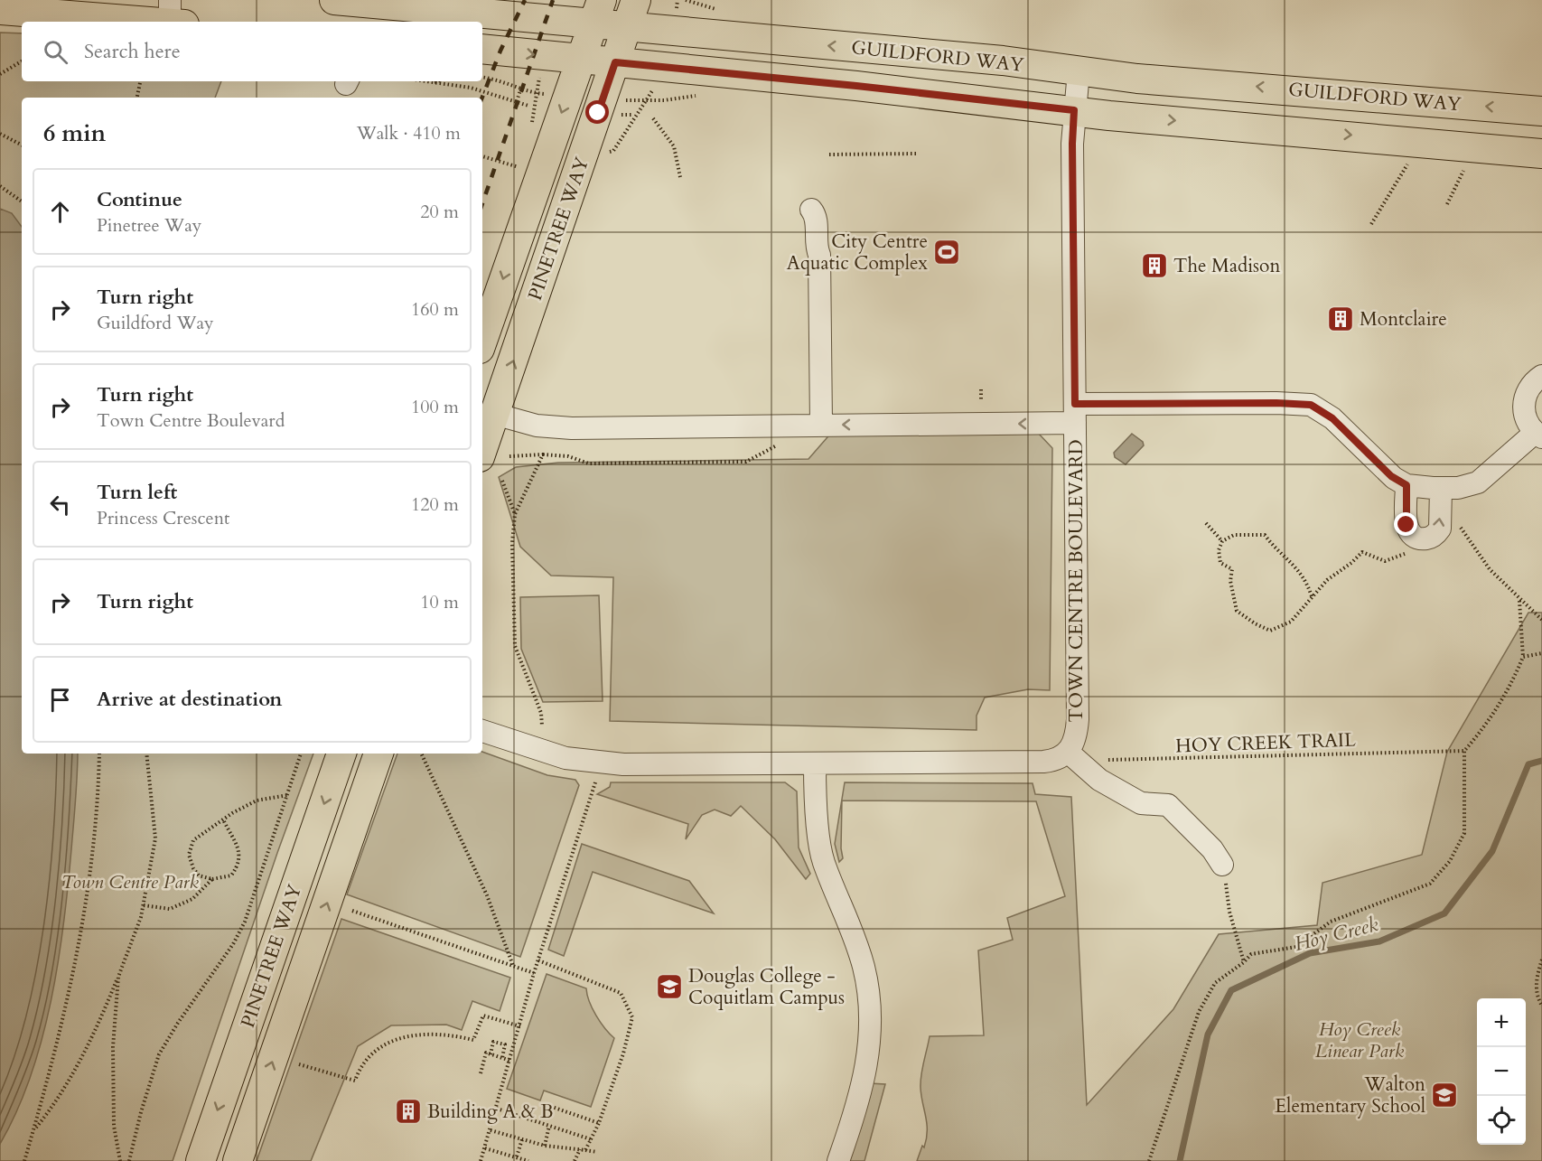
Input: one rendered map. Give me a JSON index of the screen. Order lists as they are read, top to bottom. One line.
{"streets":{"main road":["GUILDFORD WAY","PINETREE WAY"],"street":["TOWN CENTRE BOULEVARD"],"path":["HOY CREEK TRAIL"]},"crossings":[["GUILDFORD WAY","PINETREE WAY"],["GUILDFORD WAY","TOWN CENTRE BOULEVARD"]],"water":["Hoy Creek"],"parks":["Town Centre Park","Hoy Creek Linear Park"],"places":{"sports":["City Centre Aquatic Complex"],"building":["The Madison","Montclaire","Building A & B"],"school or university":["Douglas College - Coquitlam Campus","Walton Elementary School"]},"page":{"search":"Search here","heading":["6 min","Walk · 410 m"],"list":[["Continue","Pinetree Way","20 m"],["Turn right","Guildford Way","160 m"],["Turn right","Town Centre Boulevard","100 m"],["Turn left","Princess Crescent","120 m"],["Turn right","10 m"],"Arrive at destination"],"map_buttons":["+","−"]}}
